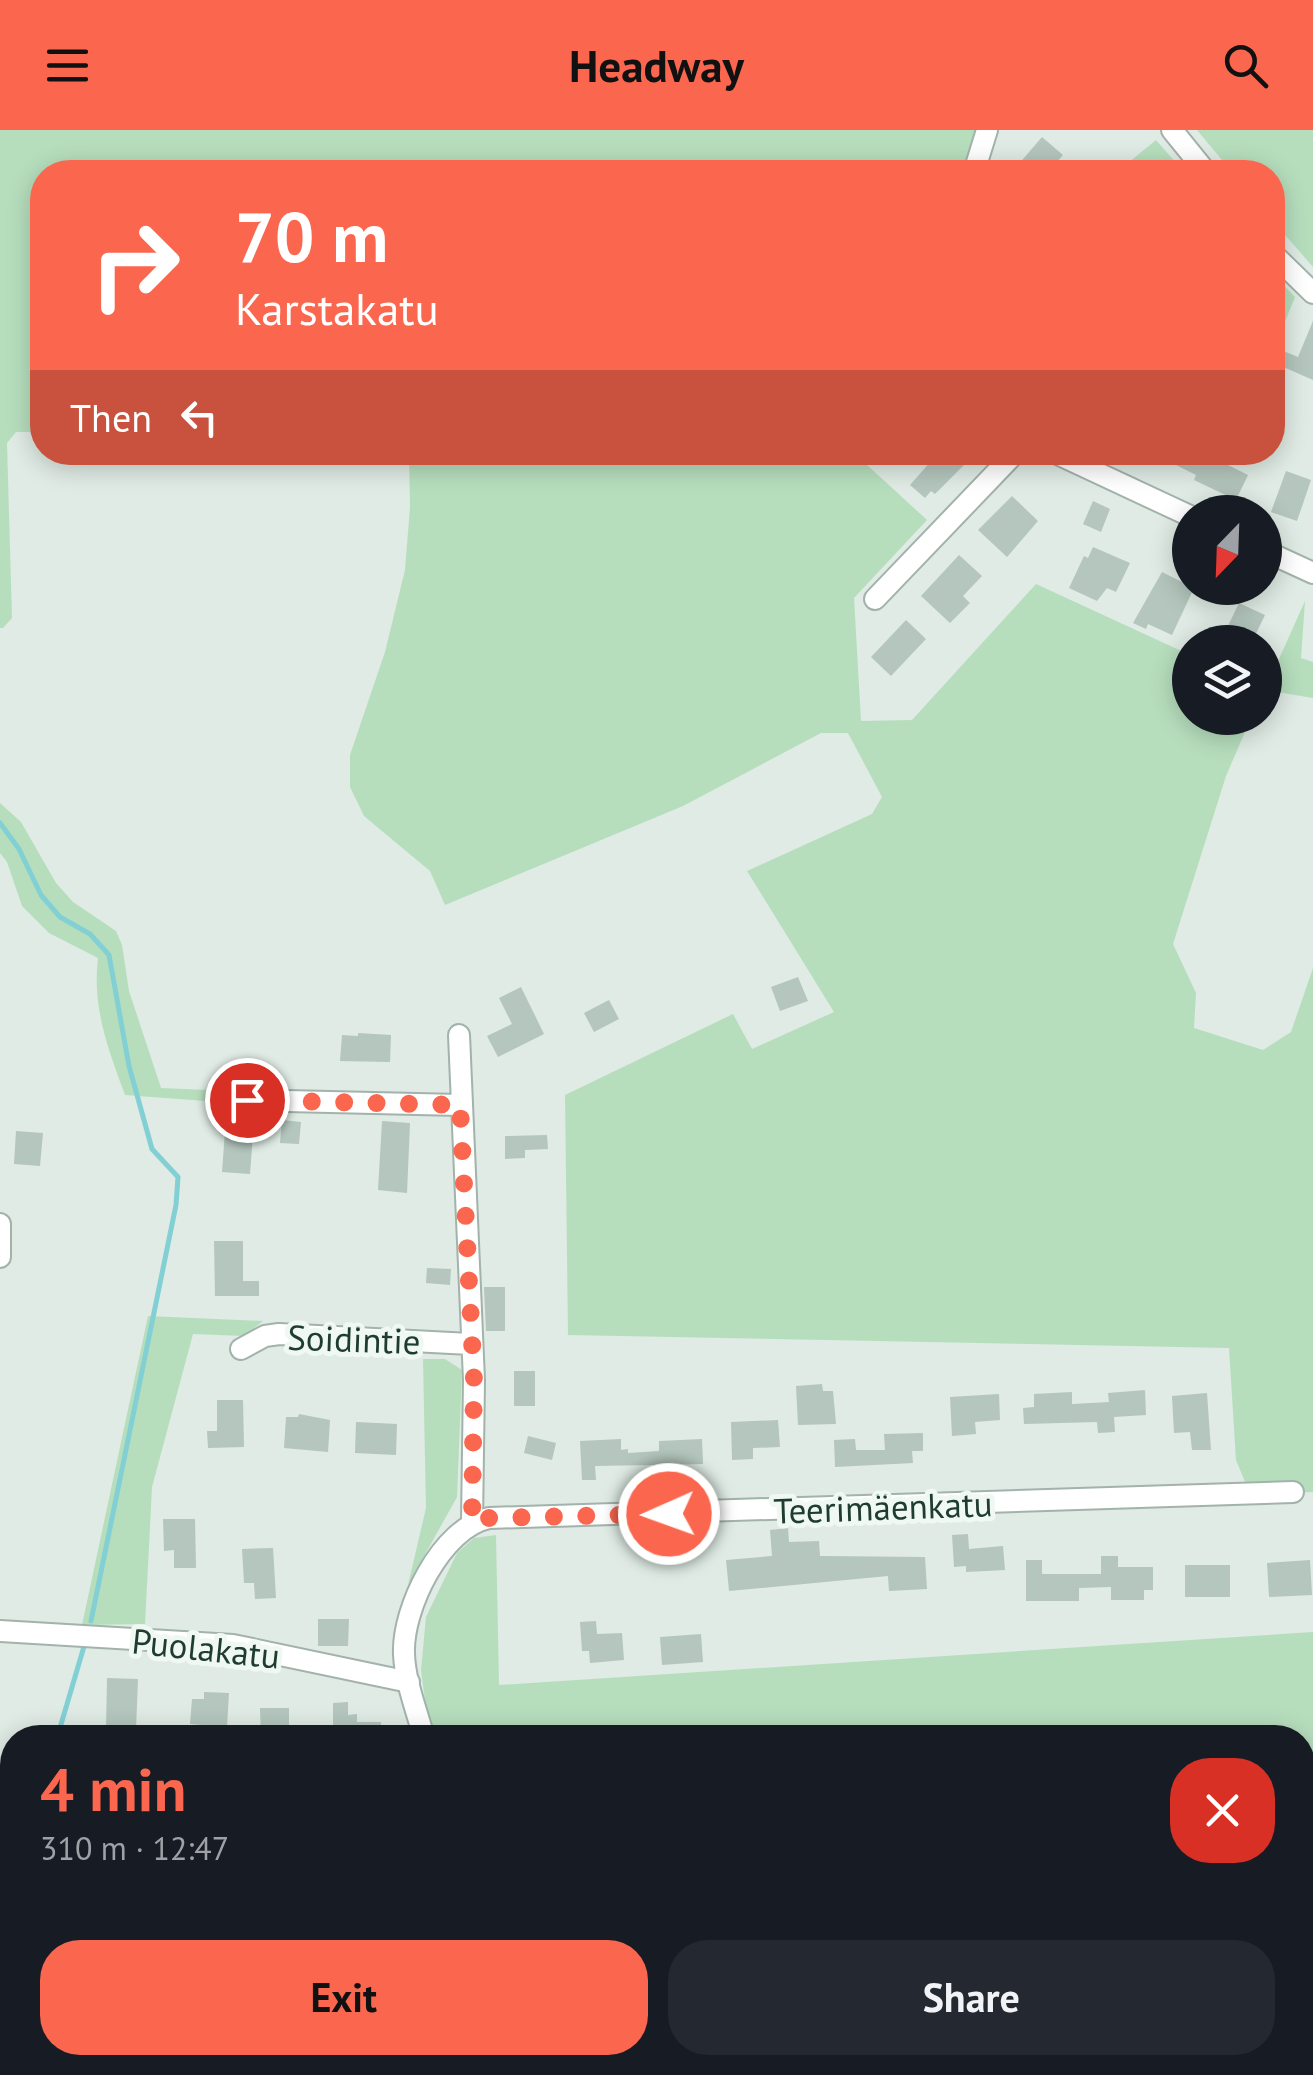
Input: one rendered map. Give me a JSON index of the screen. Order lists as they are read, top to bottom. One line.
{"streets":{"street":["Soidintie","Teerimäenkatu","Puolakatu"]},"north":"bottom left","page":{"header":"Headway","turn":["70 m","Karstakatu"],"then":"Then","heading":["4 min","310 m · 12:47"],"buttons":["Exit","Share"]}}
